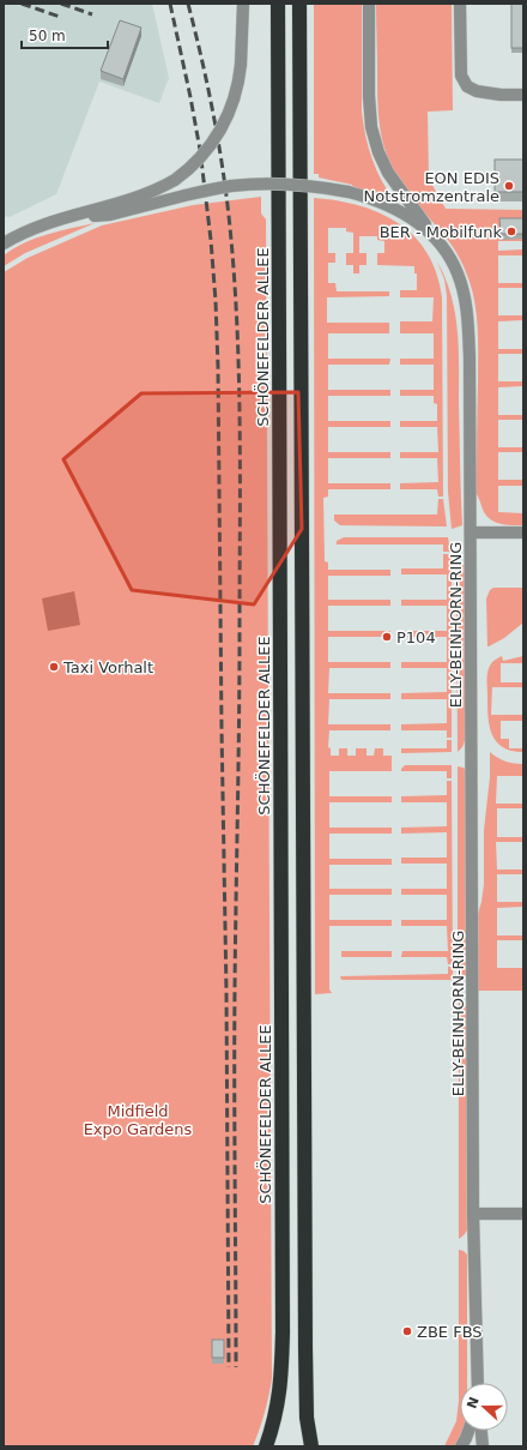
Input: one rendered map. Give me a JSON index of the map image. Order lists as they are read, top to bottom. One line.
{"streets":{"highway":["SCHÖNEFELDER ALLEE"],"street":["ELLY-BEINHORN-RING"]},"parks":["Midfield Expo Gardens"],"places":["EON EDIS Notstromzentrale","BER - Mobilfunk","P104","Taxi Vorhalt","ZBE FBS"],"scale_bar":"50 m","north":"left"}
